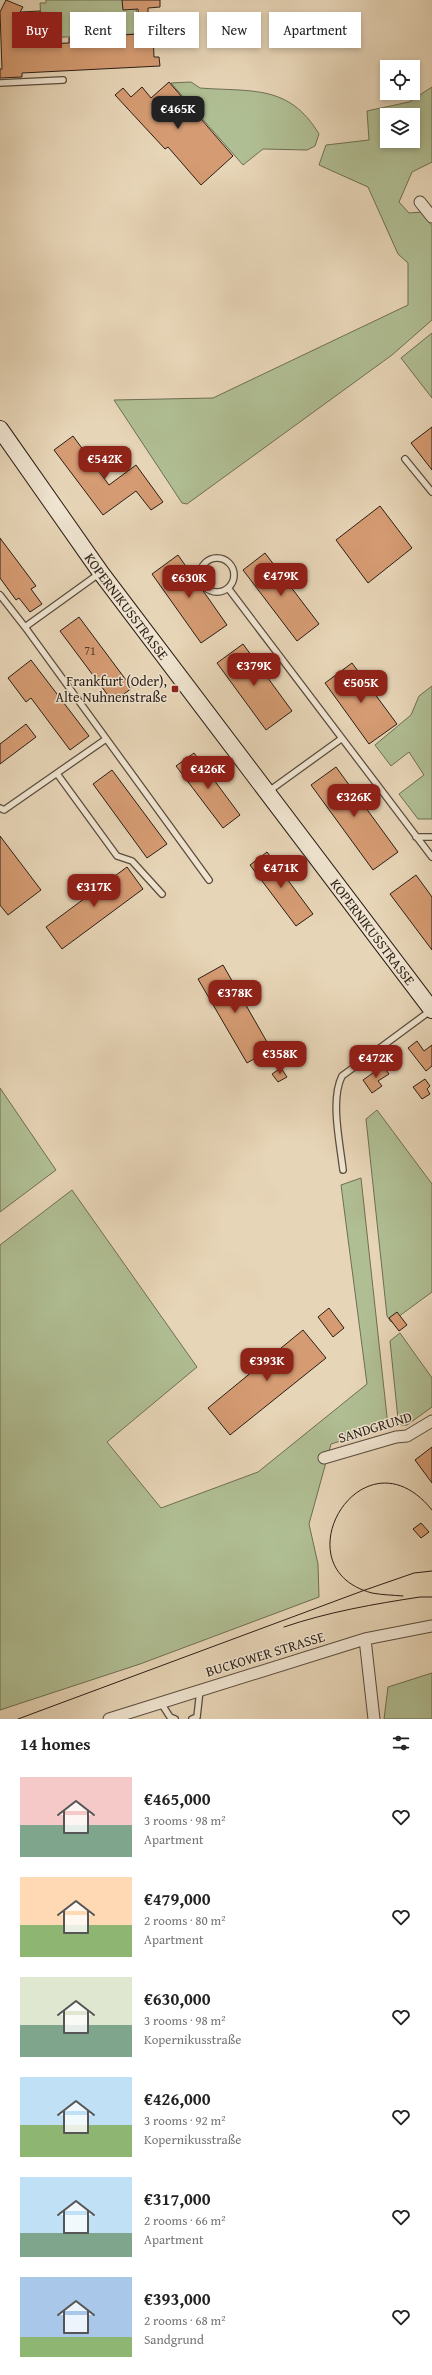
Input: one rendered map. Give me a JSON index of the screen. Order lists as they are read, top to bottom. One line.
{"streets":{"main road":["KOPERNIKUSSTRASSE"],"street":["SANDGRUND","BUCKOWER STRASSE"]},"places":{"transit":["Frankfurt (Oder), Alte Nuhnenstraße"]},"house_numbers":["71"],"page":{"chip":["Buy","Rent","Filters","New","Apartment"],"price":["€465K","€542K","€479K","€630K","€379K","€505K","€426K","€326K","€471K","€317K","€378K","€358K","€472K","€393K"],"heading":"14 homes","list":[{"name":"€465,000","note":"3 rooms · 98 m² · Apartment"},{"name":"€479,000","note":"2 rooms · 80 m² · Apartment"},{"name":"€630,000","note":"3 rooms · 98 m² · Kopernikusstraße"},{"name":"€426,000","note":"3 rooms · 92 m² · Kopernikusstraße"},{"name":"€317,000","note":"2 rooms · 66 m² · Apartment"},{"name":"€393,000","note":"2 rooms · 68 m² · Sandgrund"}]}}
